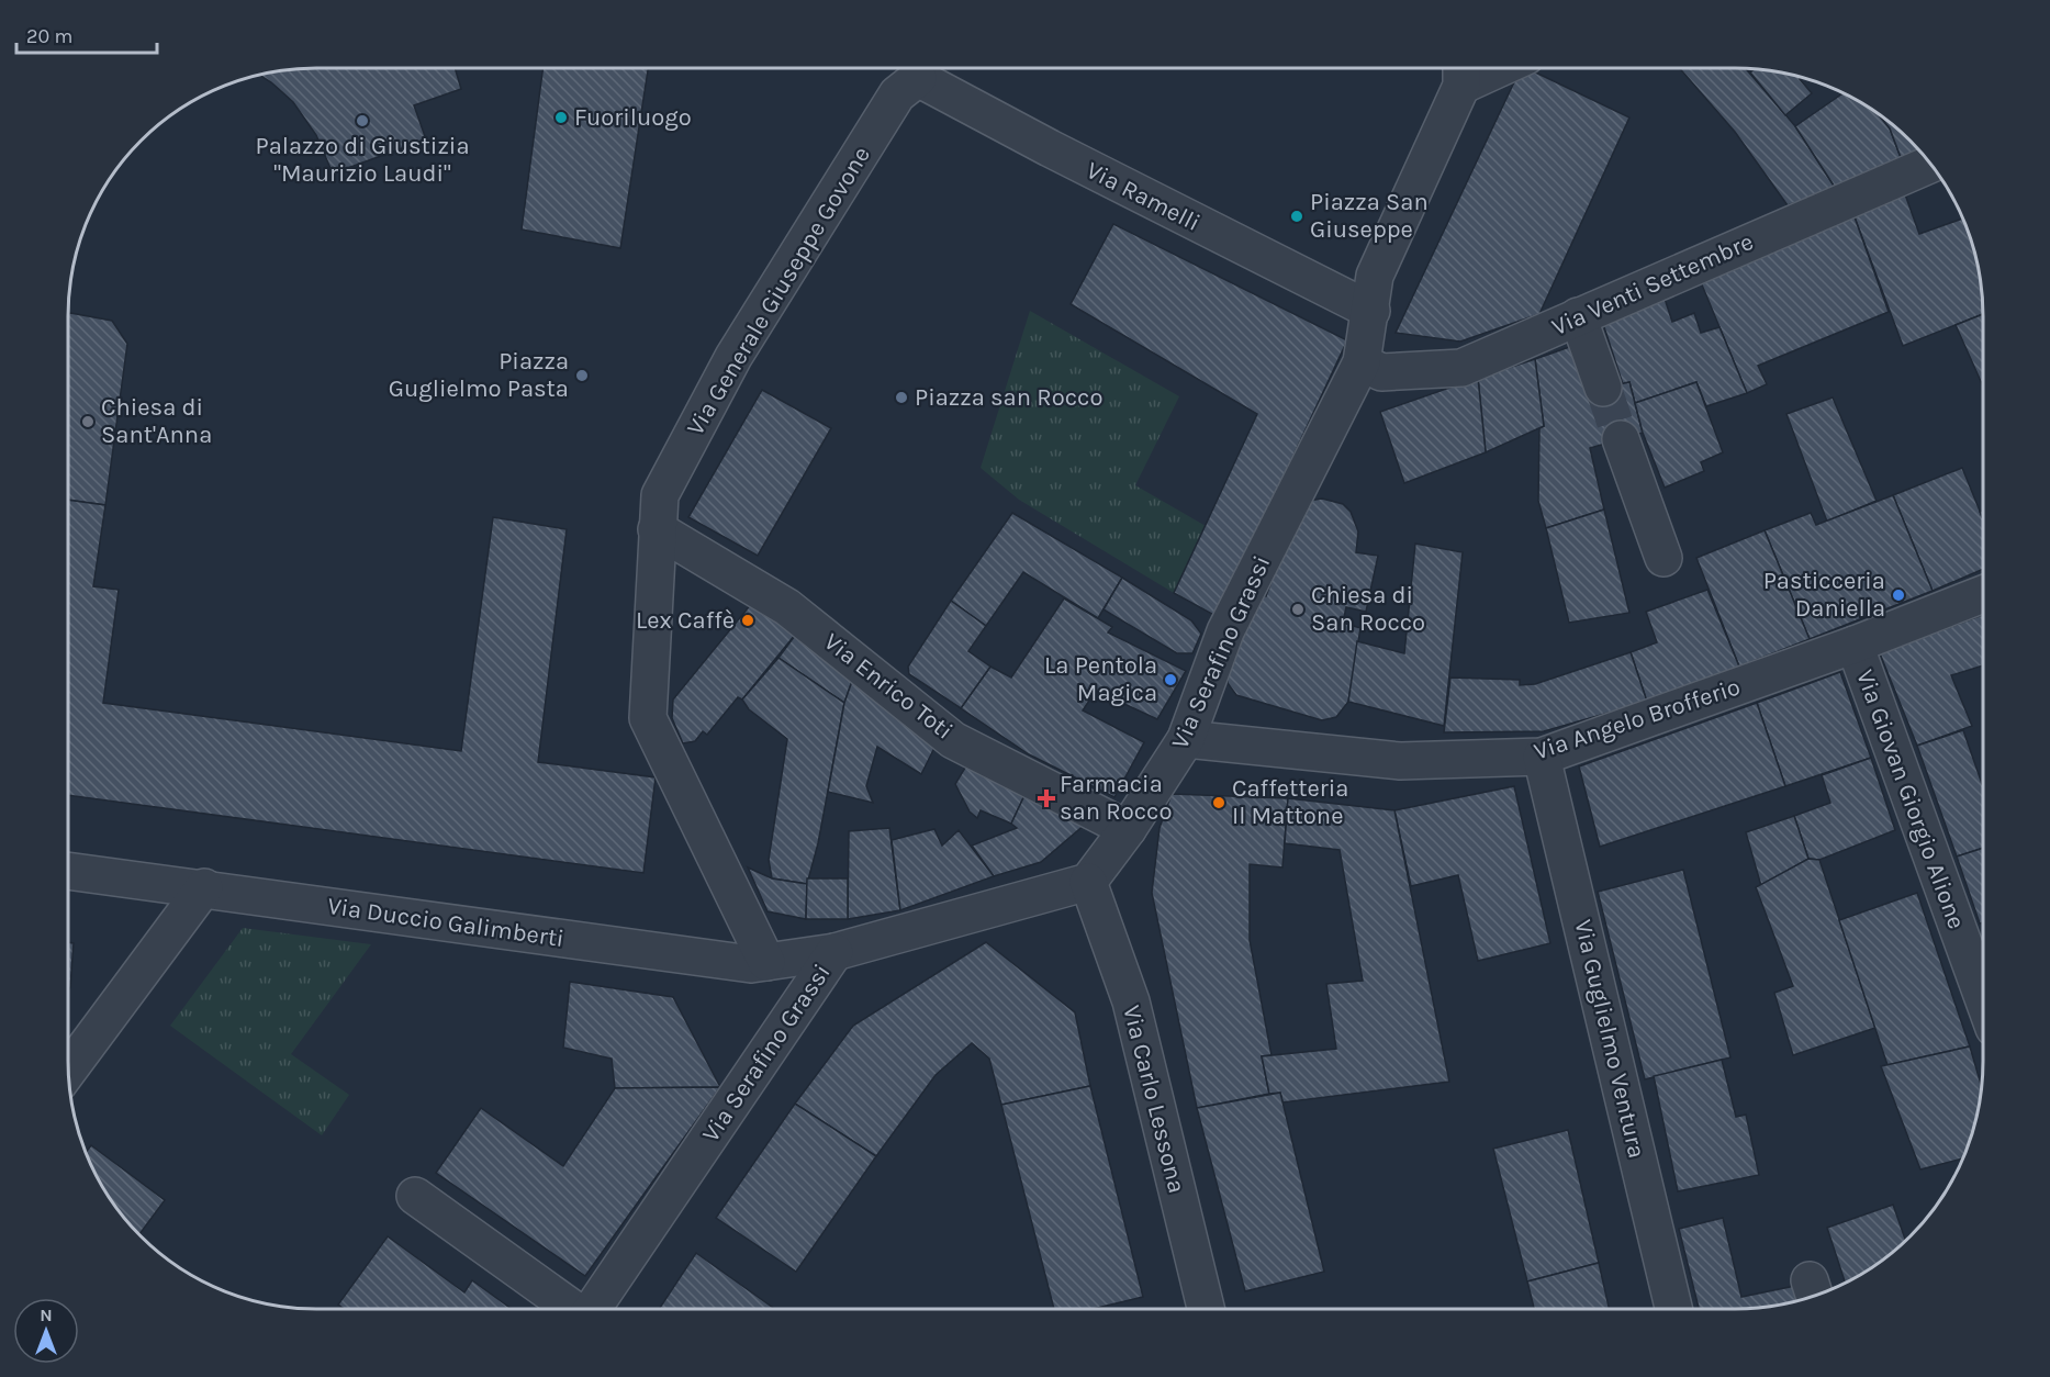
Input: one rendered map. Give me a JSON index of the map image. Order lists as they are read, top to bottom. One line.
{"streets":{"street":["Via Ramelli","Via Venti Settembre","Via Generale Giuseppe Govone","Via Serafino Grassi","Via Enrico Toti","Via Angelo Brofferio","Via Giovan Giorgio Alione","Via Duccio Galimberti","Via Guglielmo Ventura","Via Carlo Lessona"]},"crossings":[["Via Ramelli","Via Serafino Grassi"],["Via Venti Settembre","Via Serafino Grassi"],["Via Generale Giuseppe Govone","Via Enrico Toti"],["Via Generale Giuseppe Govone","Via Duccio Galimberti"],["Via Serafino Grassi","Via Enrico Toti"],["Via Serafino Grassi","Via Angelo Brofferio"],["Via Serafino Grassi","Via Duccio Galimberti"],["Via Serafino Grassi","Via Carlo Lessona"],["Via Angelo Brofferio","Via Giovan Giorgio Alione"],["Via Angelo Brofferio","Via Guglielmo Ventura"]],"places":{"other":["Fuoriluogo","Palazzo di Giustizia \"Maurizio Laudi\"","Piazza San Giuseppe","Piazza Guglielmo Pasta","Piazza san Rocco","Chiesa di Sant'Anna","Pasticceria Daniella","Chiesa di San Rocco","Lex Caffè","La Pentola Magica","Caffetteria Il Mattone"],"health":["Farmacia san Rocco"]},"scale_bar":"20 m","north":"top"}
